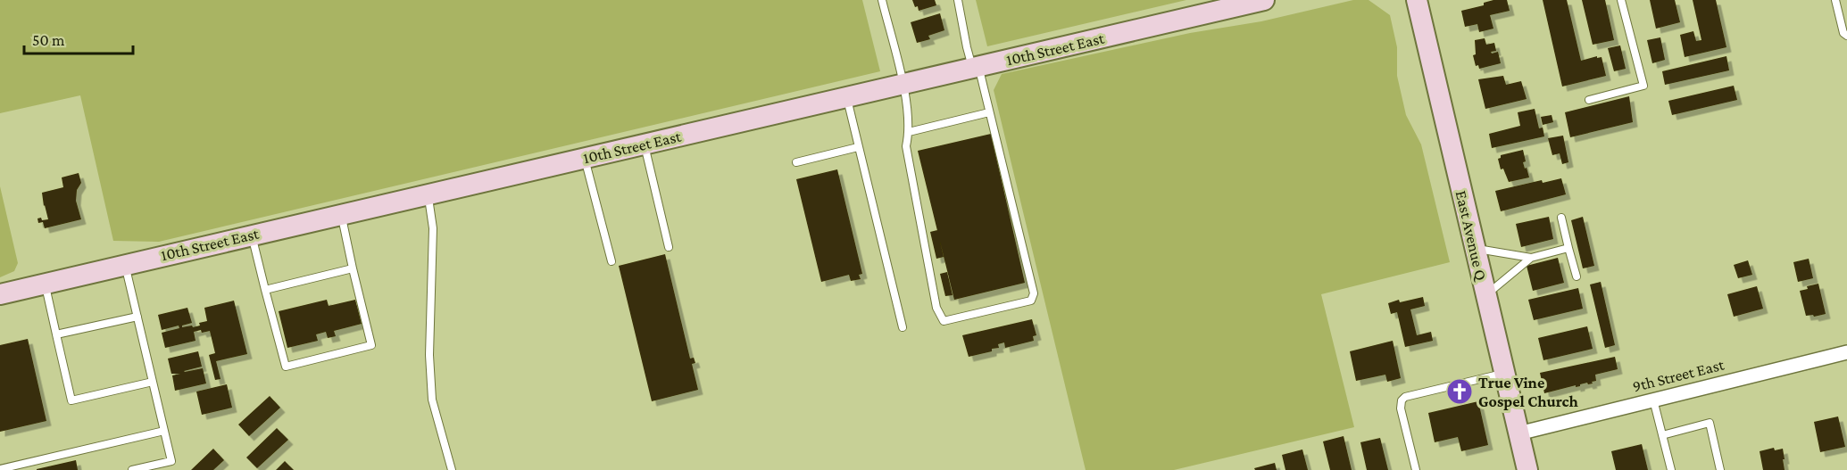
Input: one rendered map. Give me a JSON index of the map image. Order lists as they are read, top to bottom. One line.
{"streets":{"main road":["10th Street East","East Avenue Q"],"street":["9th Street East"]},"crossings":[["East Avenue Q","9th Street East"]],"places":{"church":["True Vine Gospel Church"]},"scale_bar":"50 m"}
